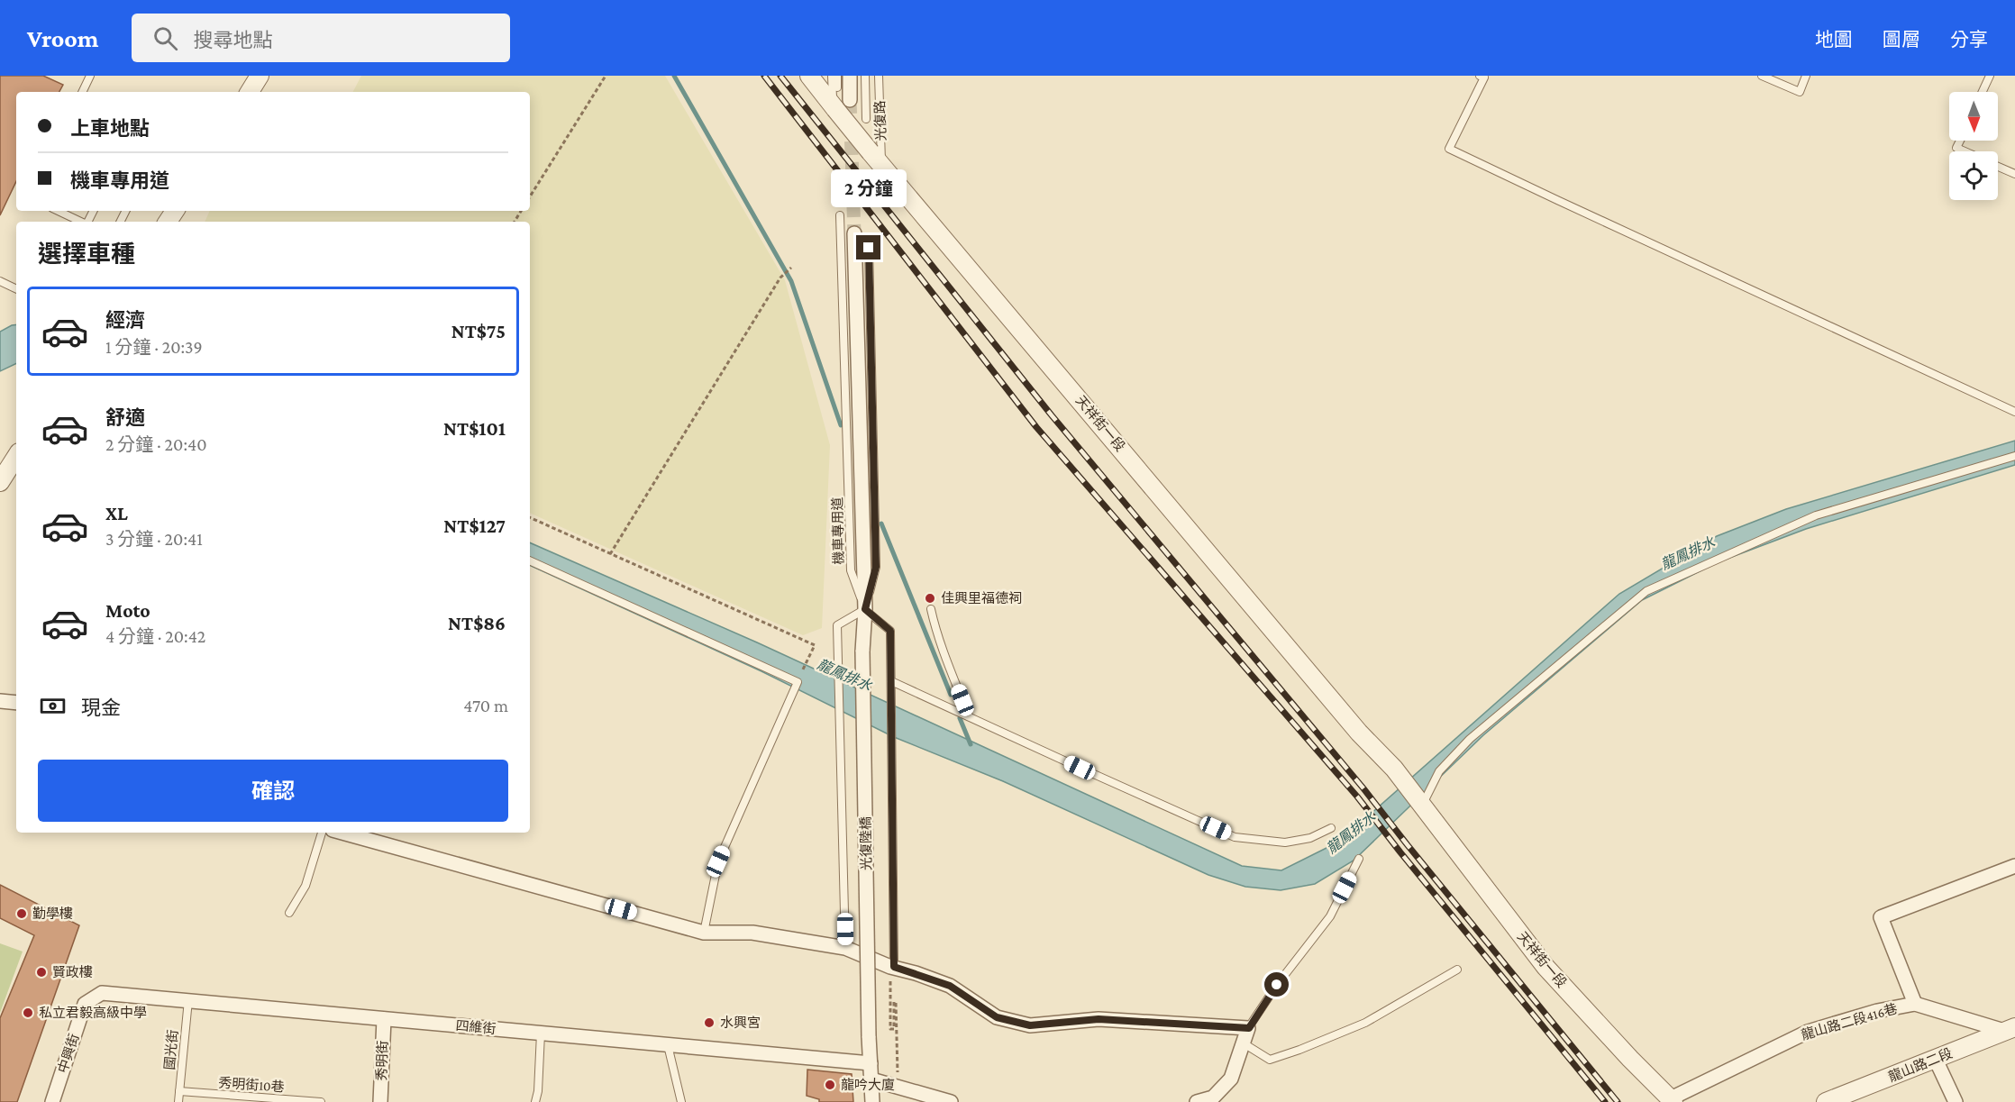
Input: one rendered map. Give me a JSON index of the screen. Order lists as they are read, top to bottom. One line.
{"streets":{"street":["天祥街一段","光復陸橋","龍山路二段416巷","四維街","中興街","秀明街","龍山路二段"],"lane":["光復路","機車專用道","國光街","秀明街10巷"]},"crossings":[["光復路","天祥街一段"],["天祥街一段","龍山路二段416巷"],["機車專用道","光復陸橋"],["光復陸橋","四維街"],["龍山路二段416巷","龍山路二段"],["四維街","國光街"],["四維街","中興街"],["四維街","秀明街"],["國光街","秀明街10巷"]],"water":["龍鳳排水"],"places":["佳興里福德祠","勤學樓","賢政樓","私立君毅高級中學","水興宮","龍吟大廈"],"north":"bottom","page":{"header":"Vroom","search":"搜尋地點","nav":["地圖","圖層","分享"],"banner":["上車地點","機車專用道"],"bubble":"2 分鐘","heading":"選擇車種","list":[{"name":"經濟","note":"1 分鐘 · 20:39","value":"NT$75"},{"name":"舒適","note":"2 分鐘 · 20:40","value":"NT$101"},{"name":"XL","note":"3 分鐘 · 20:41","value":"NT$127"},{"name":"Moto","note":"4 分鐘 · 20:42","value":"NT$86"}],"pay":["現金","470 m"],"buttons":"確認"}}
